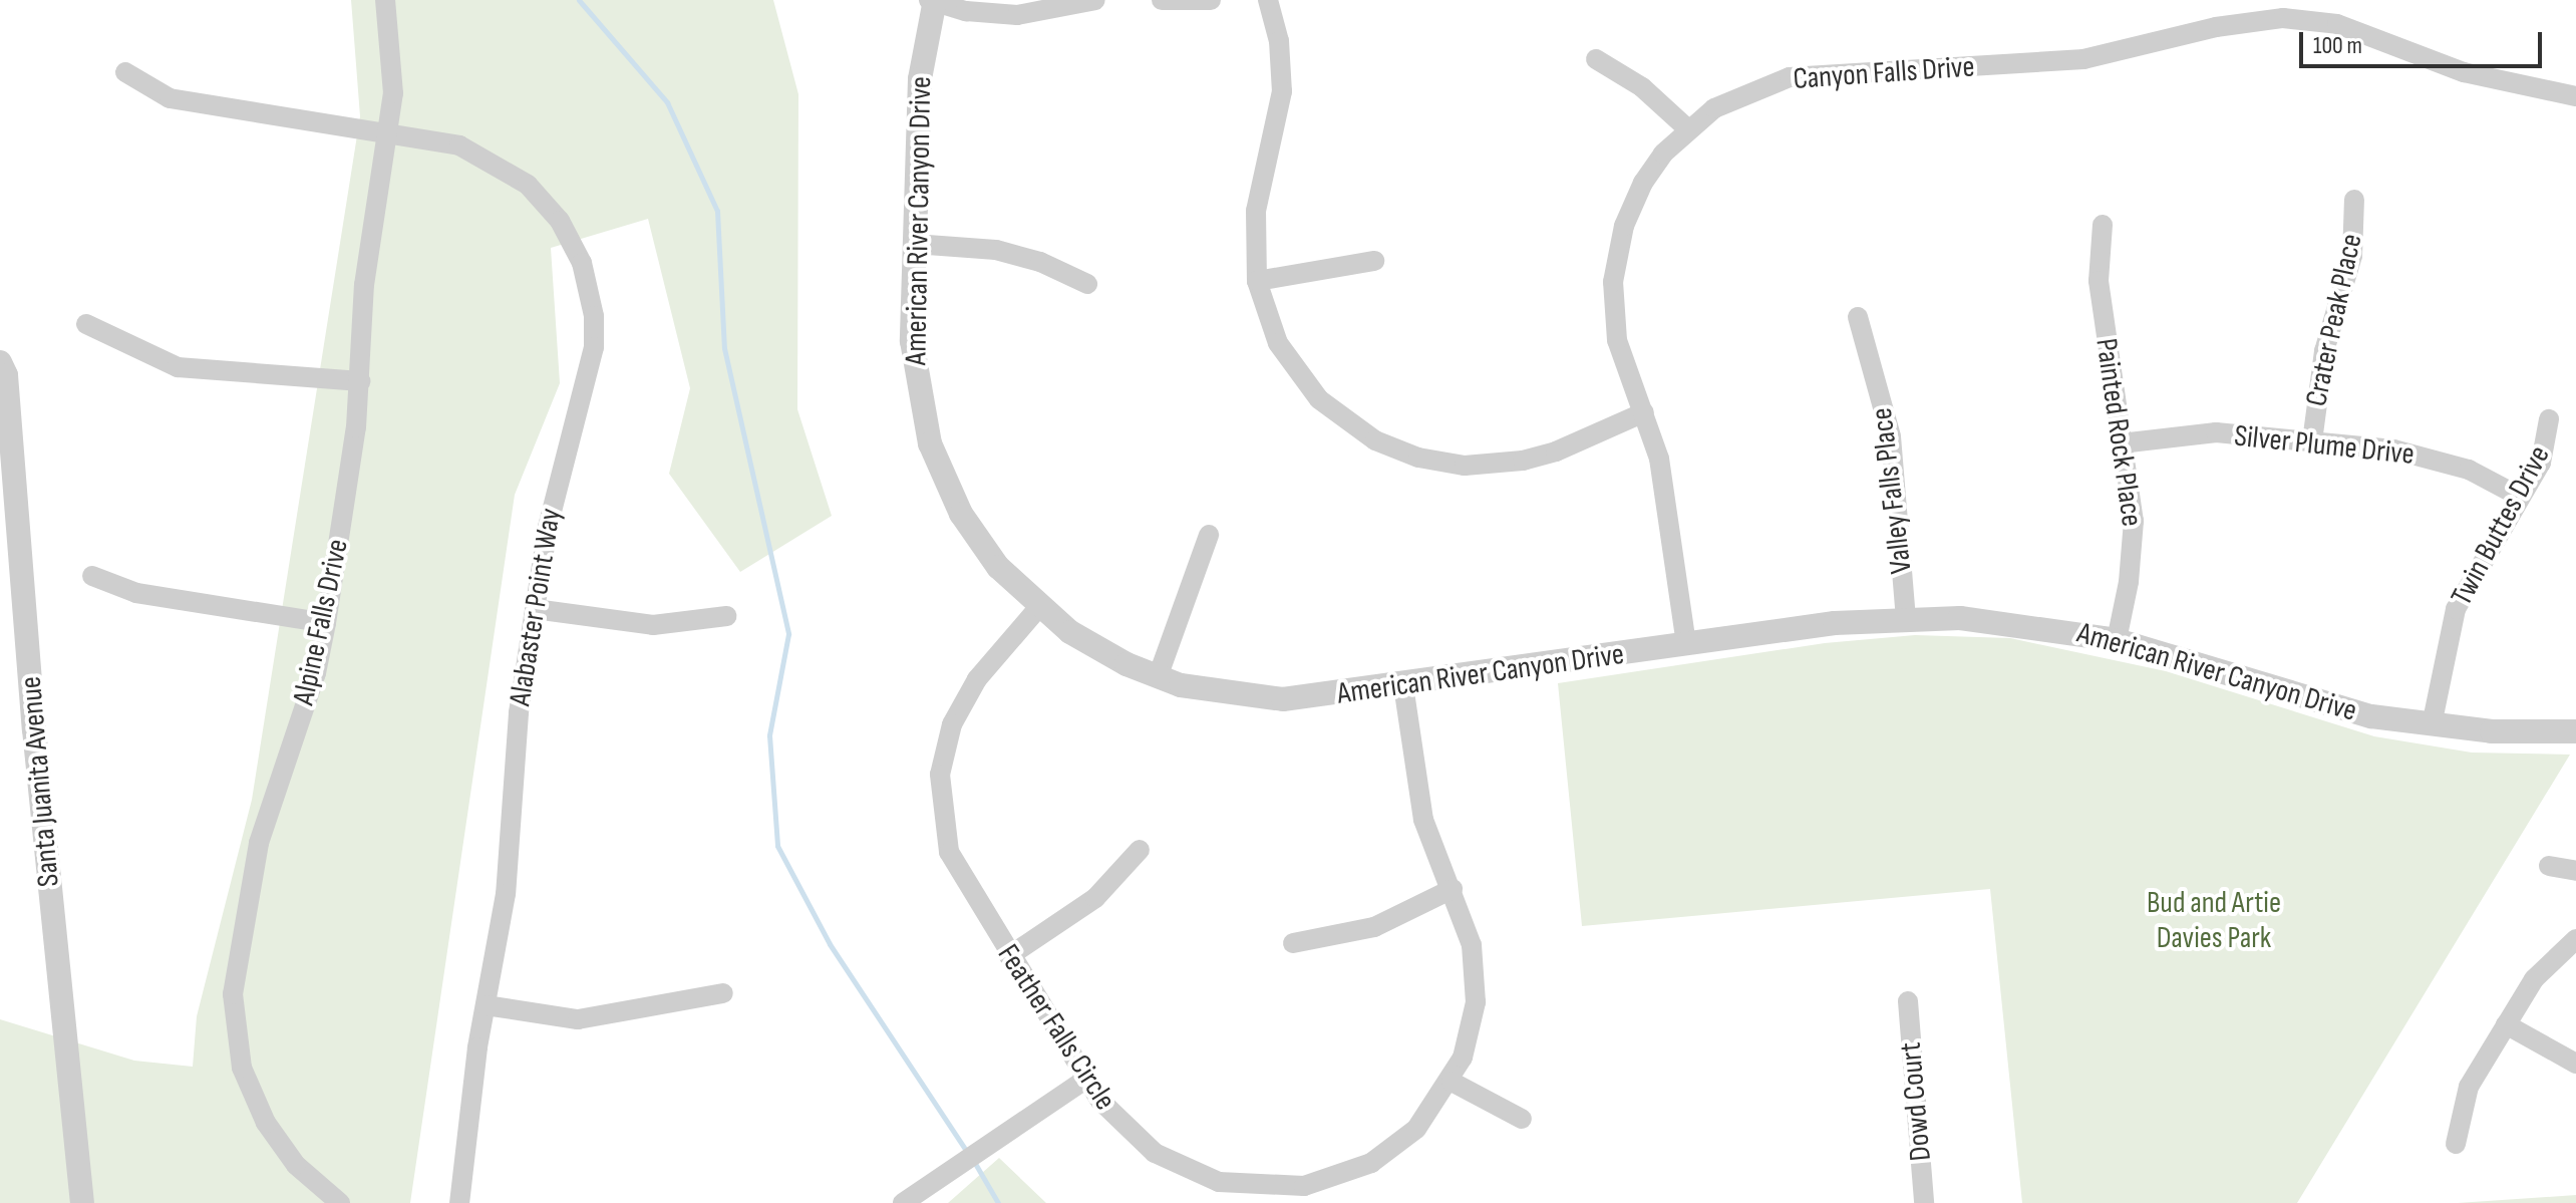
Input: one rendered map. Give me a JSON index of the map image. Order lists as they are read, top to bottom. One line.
{"streets":{"street":["Canyon Falls Drive","American River Canyon Drive","Crater Peak Place","Painted Rock Place","Silver Plume Drive","Valley Falls Place","Twin Buttes Drive","Alabaster Point Way","Alpine Falls Drive","Santa Juanita Avenue","Feather Falls Circle","Dowd Court"]},"crossings":[["Canyon Falls Drive","American River Canyon Drive"],["American River Canyon Drive","Painted Rock Place"],["American River Canyon Drive","Valley Falls Place"],["American River Canyon Drive","Twin Buttes Drive"],["American River Canyon Drive","Feather Falls Circle"],["Crater Peak Place","Silver Plume Drive"],["Painted Rock Place","Silver Plume Drive"],["Silver Plume Drive","Twin Buttes Drive"],["Alabaster Point Way","Alpine Falls Drive"]],"parks":["Bud and Artie Davies Park"],"scale_bar":"100 m"}
